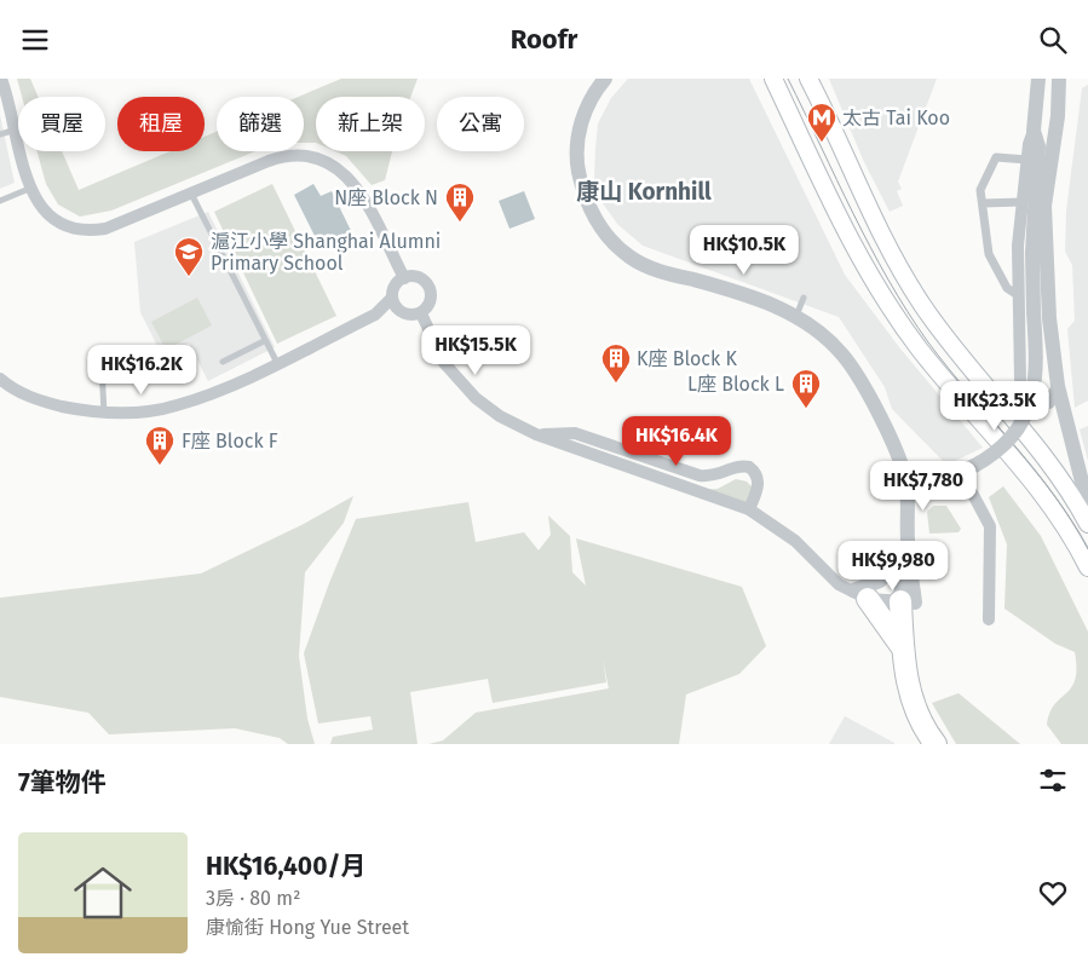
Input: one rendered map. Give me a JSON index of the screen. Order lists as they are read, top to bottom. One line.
{"districts":["康山 Kornhill"],"places":{"metro station":["太古 Tai Koo"],"building":["N座 Block N","K座 Block K","L座 Block L","F座 Block F"],"school or university":["滬江小學 Shanghai Alumni Primary School"]},"page":{"header":"Roofr","chip":["買屋","租屋","篩選","新上架","公寓"],"price":["HK$10.5K","HK$15.5K","HK$16.2K","HK$23.5K","HK$16.4K","HK$7,780","HK$9,980"],"heading":"7筆物件","list":[{"name":"HK$16,400/月","note":"3房 · 80 m² · 康愉街 Hong Yue Street"}]}}
